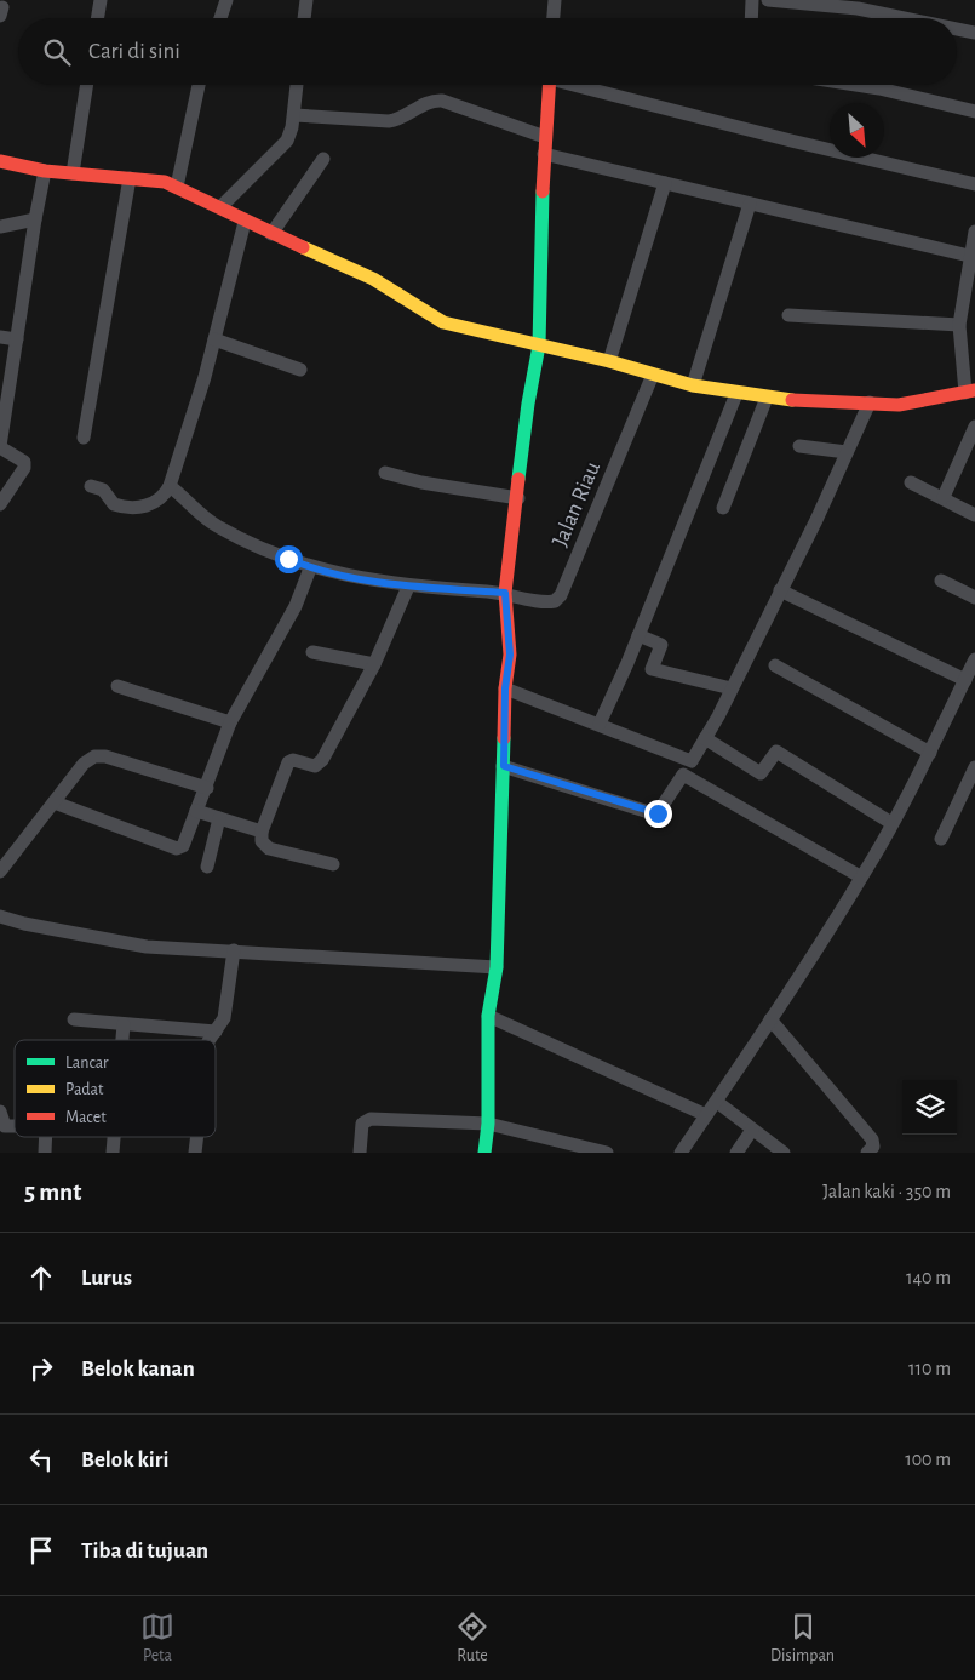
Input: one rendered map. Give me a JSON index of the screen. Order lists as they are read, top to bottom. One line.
{"streets":{"street":["Jalan Riau"]},"legend":["Lancar","Padat","Macet"],"north":"bottom right","page":{"search":"Cari di sini","heading":["5 mnt","Jalan kaki · 350 m"],"list":[["Lurus","140 m"],["Belok kanan","110 m"],["Belok kiri","100 m"],"Tiba di tujuan"],"nav":["Peta","Rute","Disimpan"]}}
